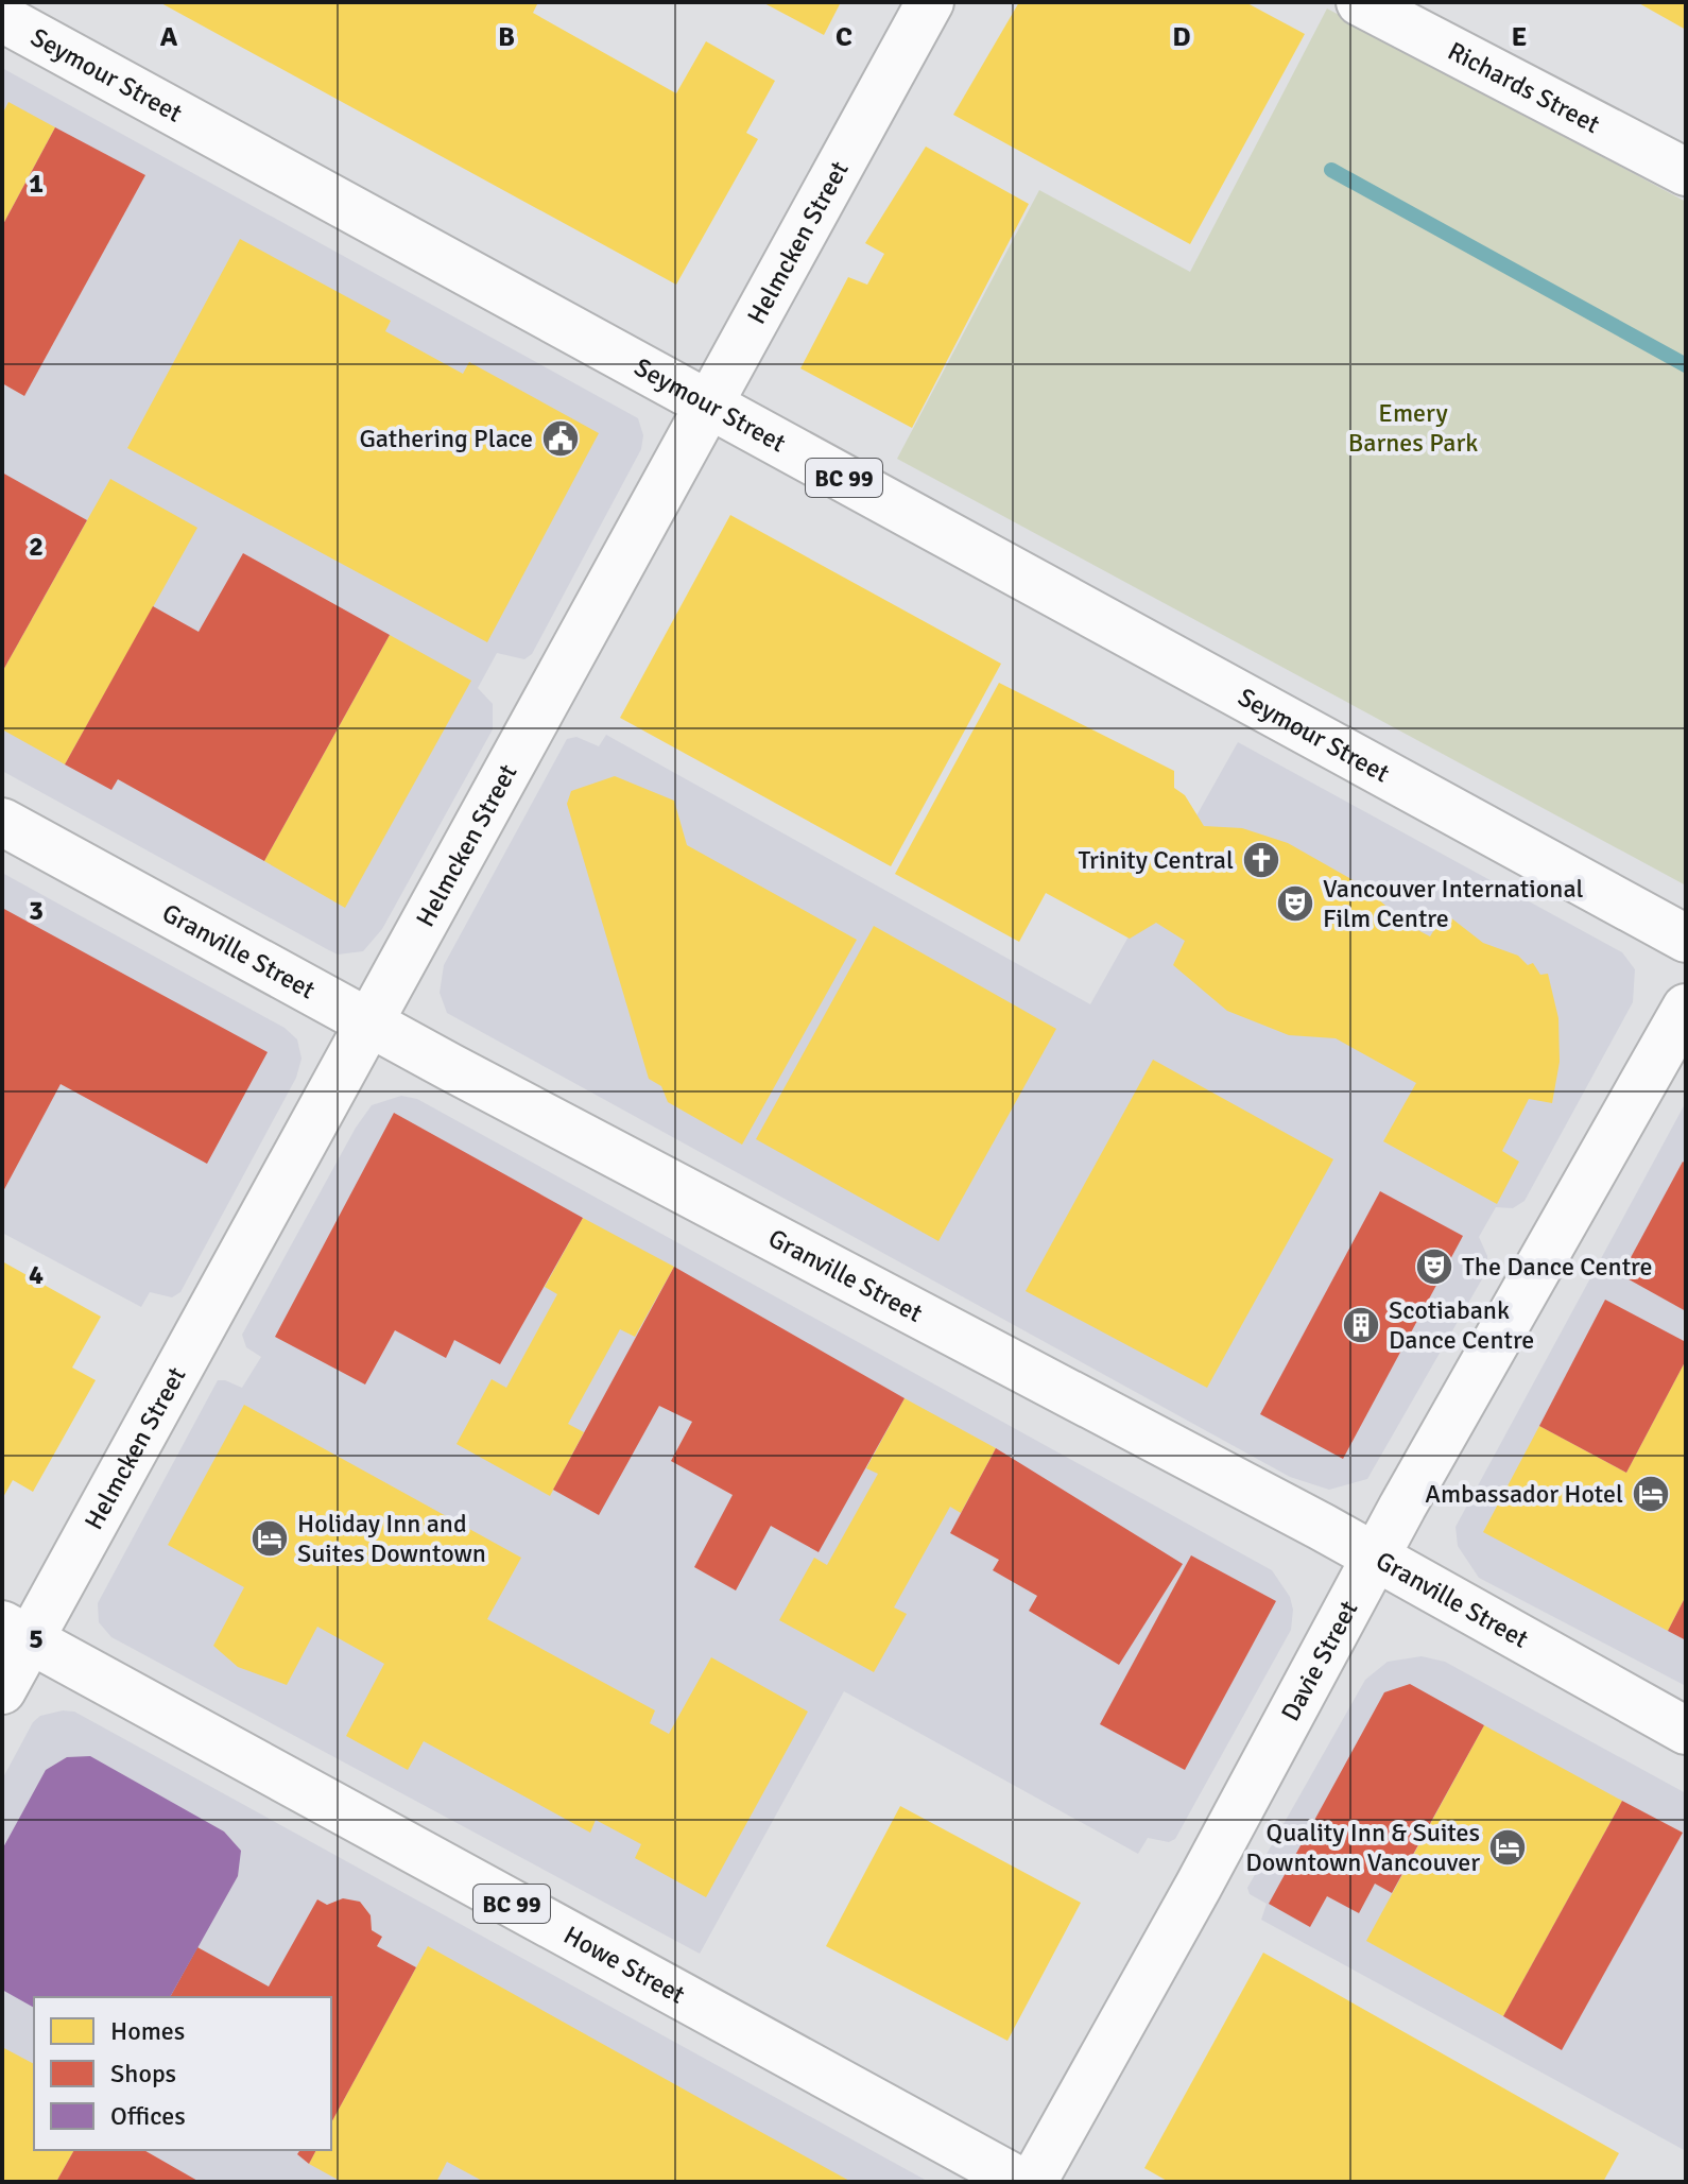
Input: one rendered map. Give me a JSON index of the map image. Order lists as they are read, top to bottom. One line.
{"streets":{"main road":["Seymour Street","Richards Street","Helmcken Street","BC 99","Granville Street","Davie Street","Howe Street"]},"crossings":[["Seymour Street","Helmcken Street"],["Helmcken Street","Granville Street"],["Helmcken Street","Howe Street"],["Granville Street","Davie Street"]],"parks":["Emery Barnes Park"],"places":{"public building":["Gathering Place"],"church":["Trinity Central"],"theatre":["Vancouver International Film Centre","The Dance Centre"],"building":["Scotiabank Dance Centre"],"hotel":["Ambassador Hotel","Holiday Inn and Suites Downtown","Quality Inn & Suites Downtown Vancouver"]},"legend":["Homes","Shops","Offices"],"grid":{"columns":["A","B","C","D","E"],"rows":["1","2","3","4","5"]}}
